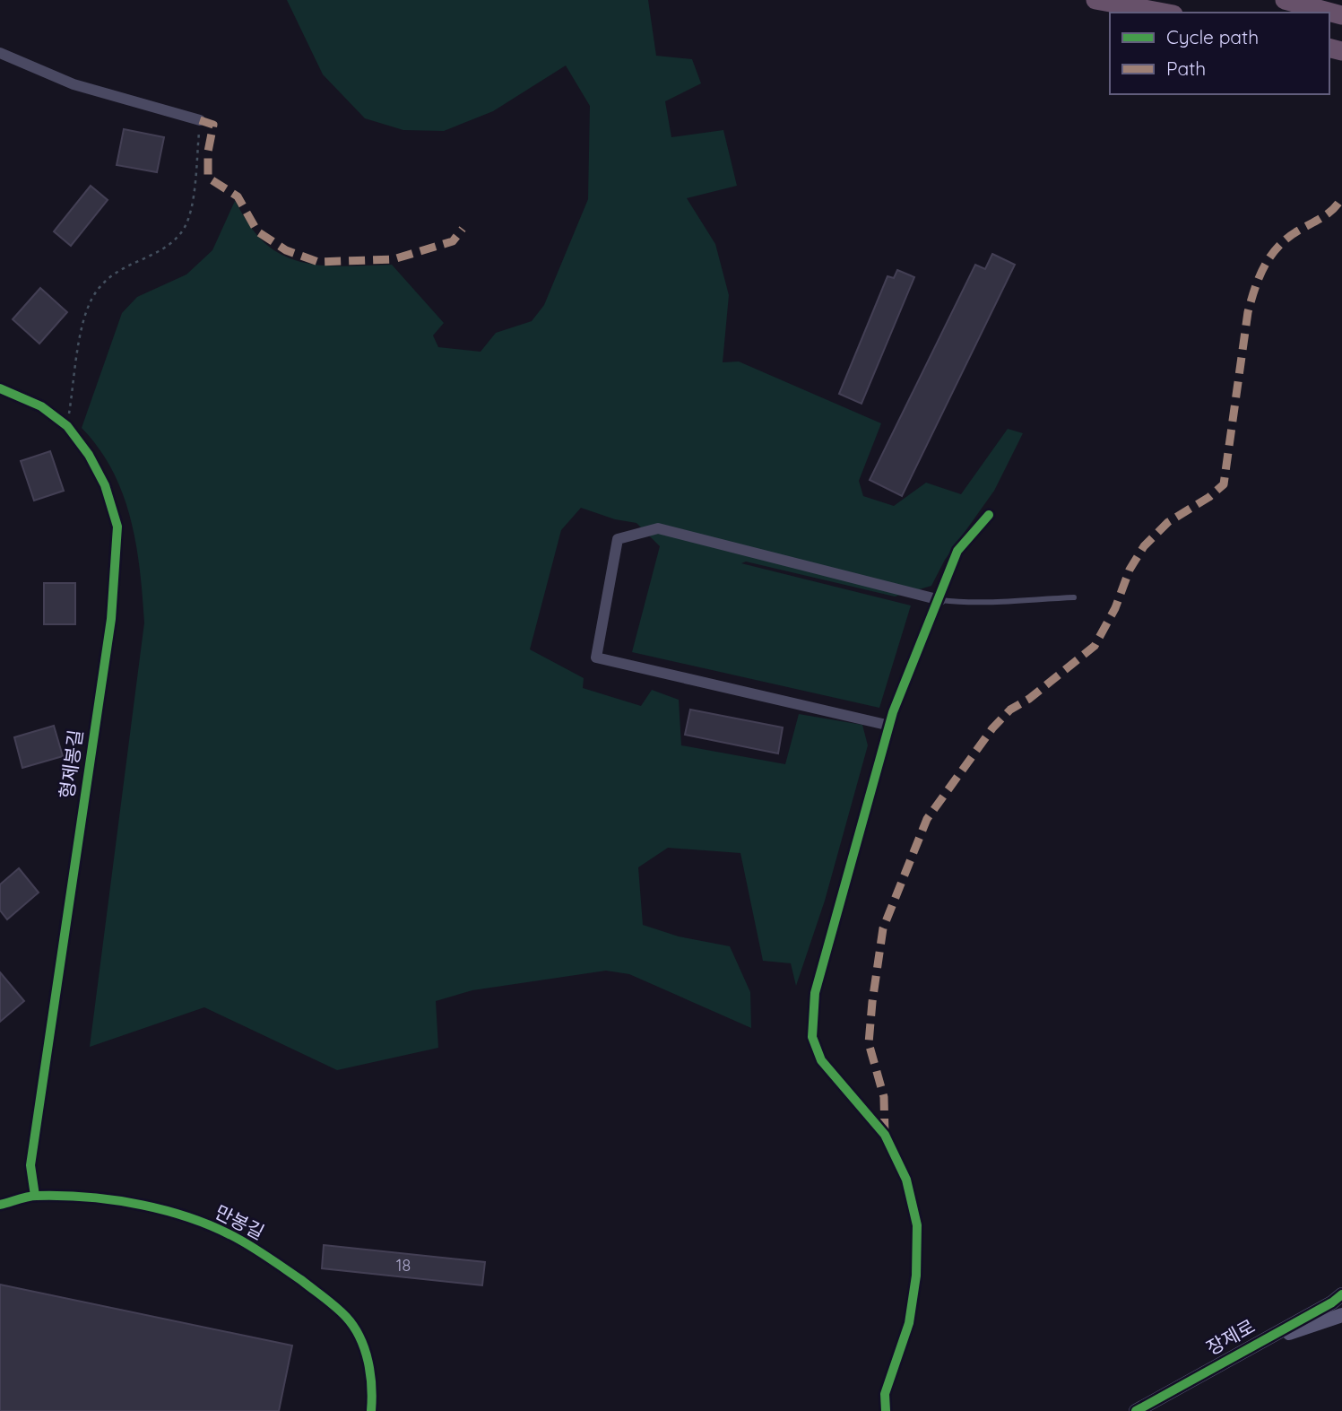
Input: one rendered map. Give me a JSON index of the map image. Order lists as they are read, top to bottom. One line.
{"streets":{"main road":["장제로"],"street":["형제봉길","만봉길"]},"crossings":[["형제봉길","만봉길"]],"house_numbers":["18"],"legend":["Cycle path","Path"]}
